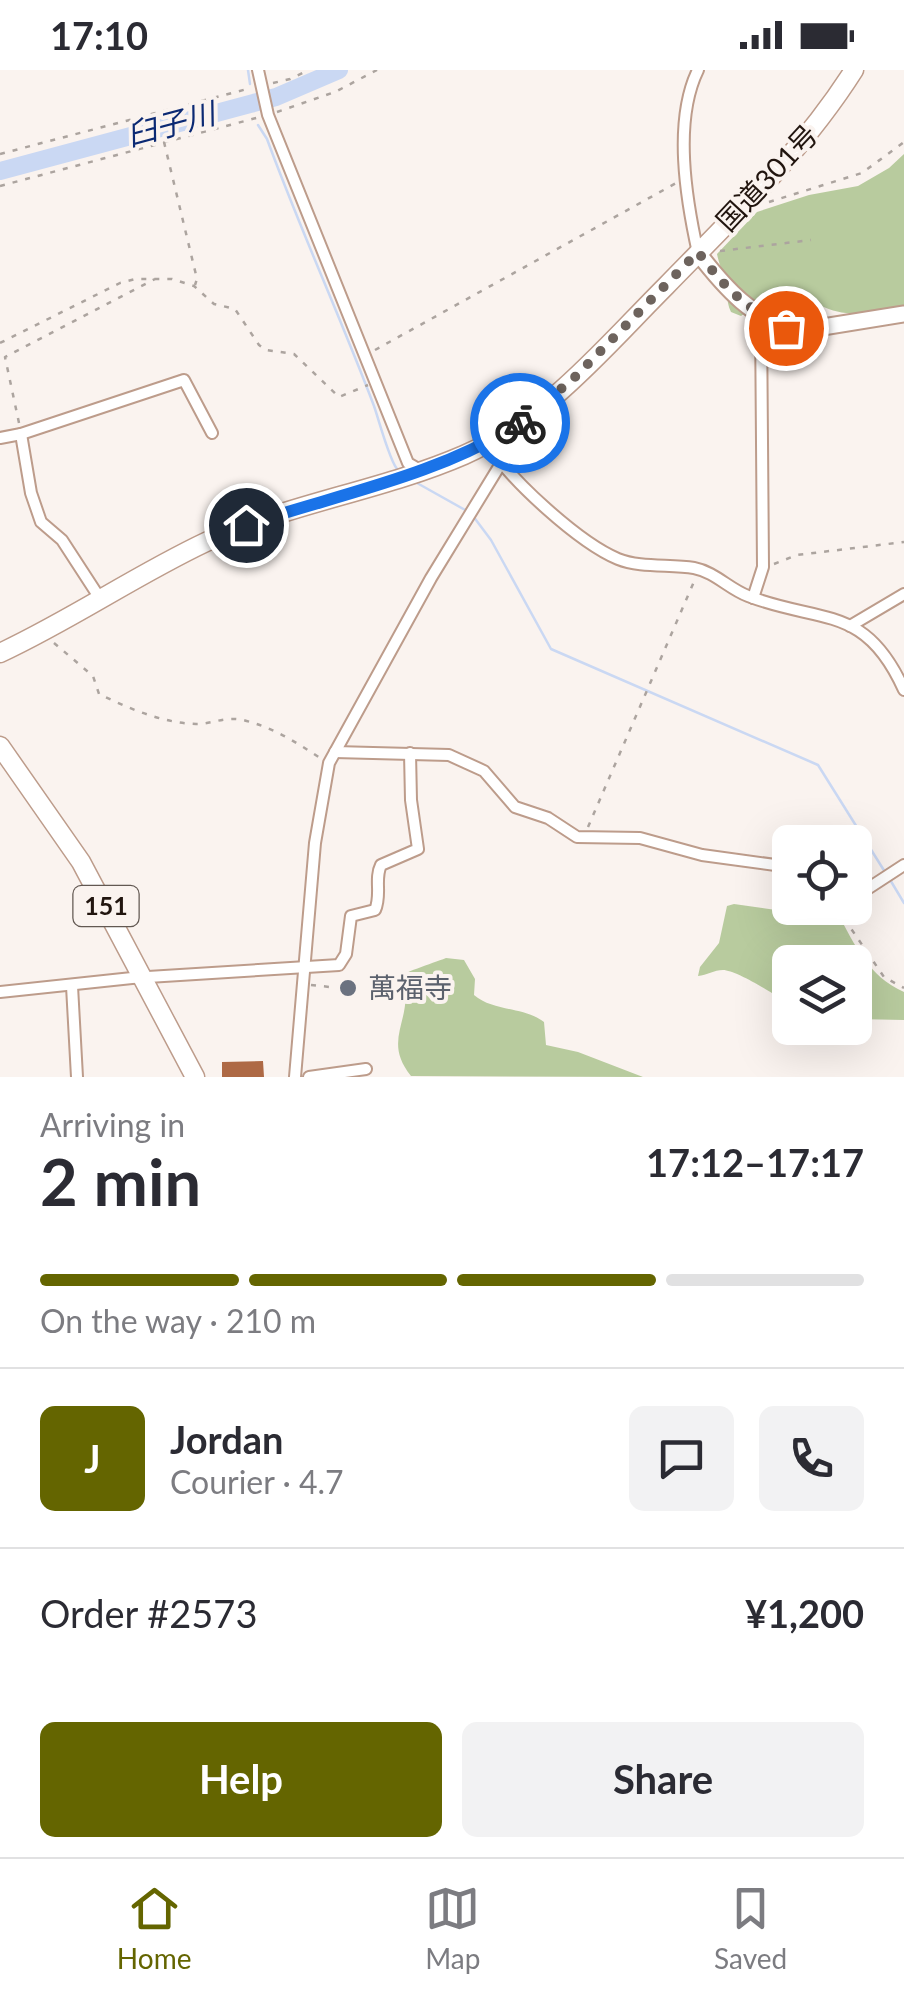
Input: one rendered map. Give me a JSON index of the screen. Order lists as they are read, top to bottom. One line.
{"streets":{"highway":["国道301号","151"]},"water":["臼子川"],"places":["萬福寺"],"page":{"status":"17:10","heading":["2 min","Arriving in","17:12–17:17"],"panel":["Jordan","Courier · 4.7","Order #2573","¥1,200"],"bar":"On the way · 210 m","round":"J","buttons":["Help","Share"],"tabs":["Home","Map","Saved"]}}
